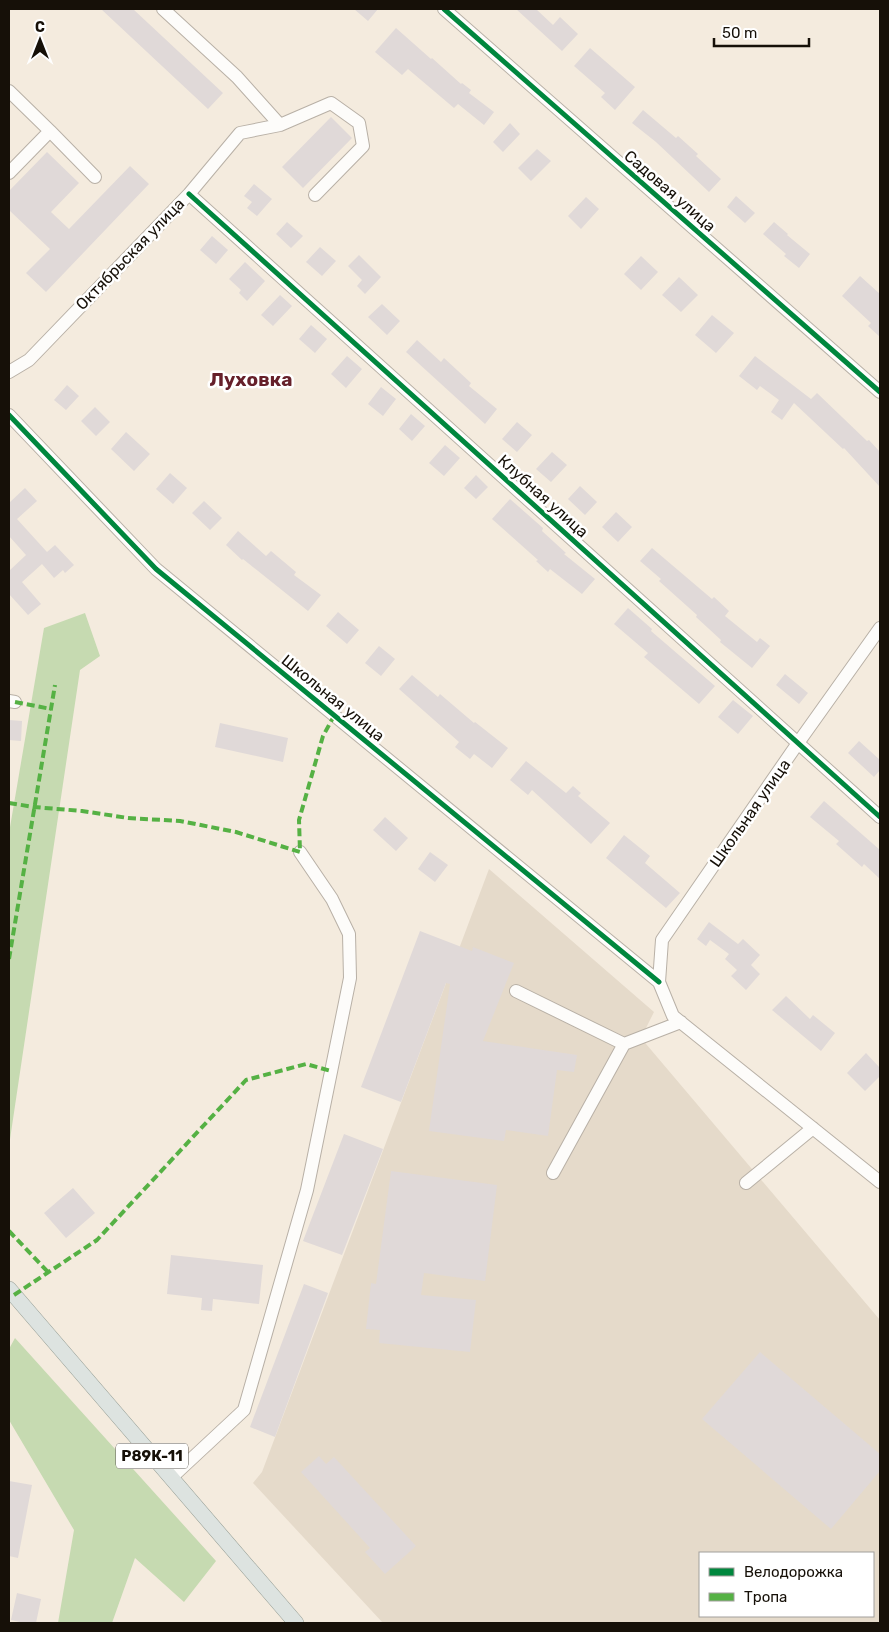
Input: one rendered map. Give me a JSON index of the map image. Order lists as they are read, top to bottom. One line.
{"streets":{"main road":["Р89К-11"],"street":["Садовая улица","Октябрьская улица","Клубная улица","Школьная улица"]},"crossings":[["Октябрьская улица","Клубная улица"],["Клубная улица","Школьная улица"]],"districts":["Луховка"],"legend":["Велодорожка","Тропа"],"scale_bar":"50 m","north":"top"}
